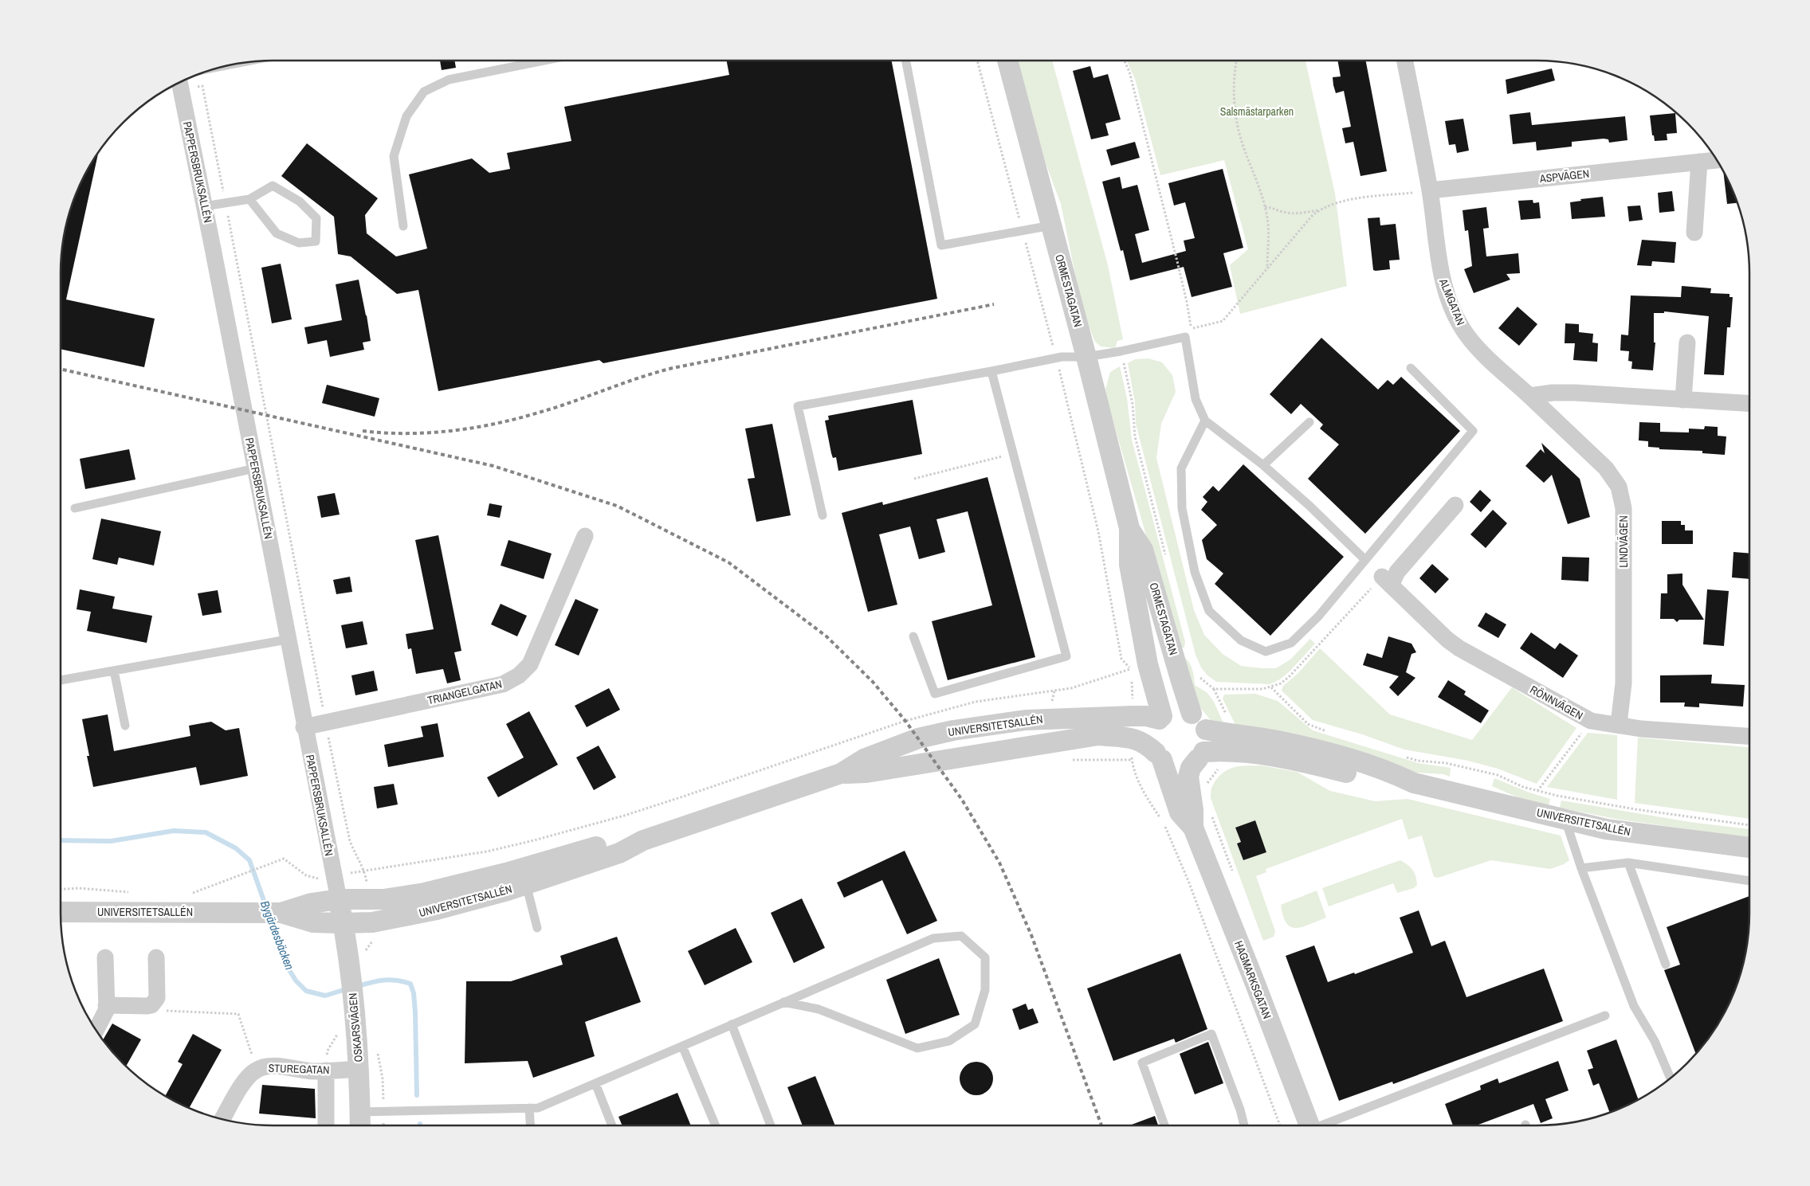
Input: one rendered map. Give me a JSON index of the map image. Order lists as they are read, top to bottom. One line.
{"streets":{"street":["PAPPERSBRUKSALLÉN","ASPVÄGEN","ORMESTAGATAN","ALMGATAN","LINDVÄGEN","TRIANGELGATAN","RÖNNVÄGEN","UNIVERSITETSALLÉN","HAGMARKSGATAN","OSKARSVÄGEN","STUREGATAN"]},"crossings":[["PAPPERSBRUKSALLÉN","TRIANGELGATAN"],["PAPPERSBRUKSALLÉN","UNIVERSITETSALLÉN"],["PAPPERSBRUKSALLÉN","OSKARSVÄGEN"],["ASPVÄGEN","ALMGATAN"],["ORMESTAGATAN","UNIVERSITETSALLÉN"],["ORMESTAGATAN","HAGMARKSGATAN"],["ALMGATAN","LINDVÄGEN"],["LINDVÄGEN","RÖNNVÄGEN"],["UNIVERSITETSALLÉN","HAGMARKSGATAN"],["UNIVERSITETSALLÉN","OSKARSVÄGEN"],["OSKARSVÄGEN","STUREGATAN"]],"water":["Bygärdesbäcken"],"parks":["Salsmästarparken"]}
